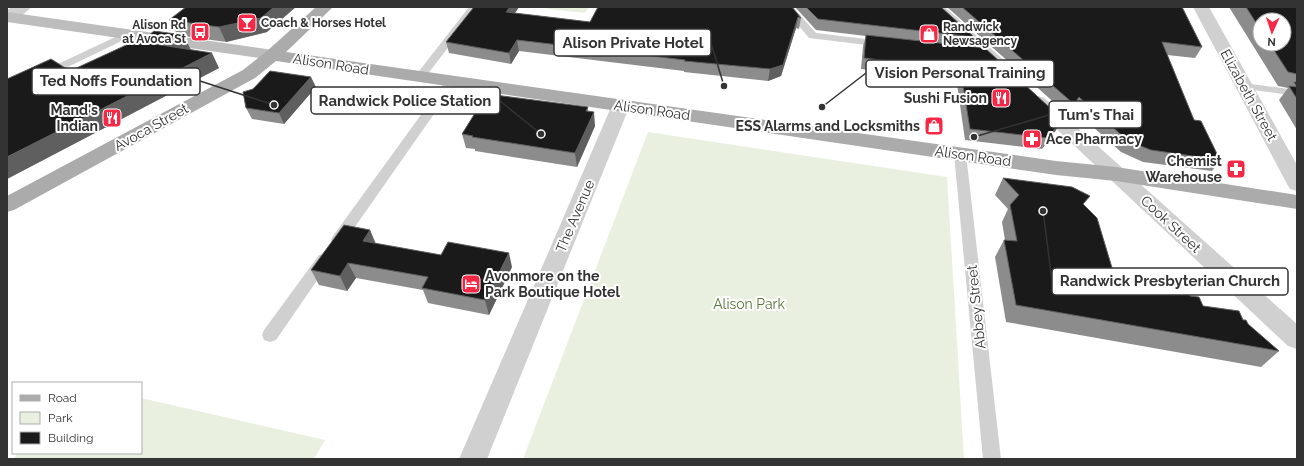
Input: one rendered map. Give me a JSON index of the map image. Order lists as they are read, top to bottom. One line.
{"streets":{"main road":["Alison Road","Avoca Street"],"street":["Elizabeth Street","The Avenue","Cook Street"],"lane":["Abbey Street"]},"crossings":[["Alison Road","Avoca Street"],["Alison Road","The Avenue"],["Alison Road","Cook Street"],["Alison Road","Abbey Street"]],"parks":["Alison Park"],"places":{"bar":["Coach & Horses Hotel"],"bus stop":["Alison Rd at Avoca St"],"shop":["Randwick Newsagency","ESS Alarms and Locksmiths"],"other":["Alison Private Hotel","Ted Noffs Foundation","Vision Personal Training","Randwick Police Station","Tum's Thai","Randwick Presbyterian Church"],"restaurant":["Sushi Fusion","Mand's Indian"],"pharmacy":["Ace Pharmacy","Chemist Warehouse"],"hotel":["Avonmore on the Park Boutique Hotel"]},"legend":["Road","Park","Building"],"north":"bottom"}
